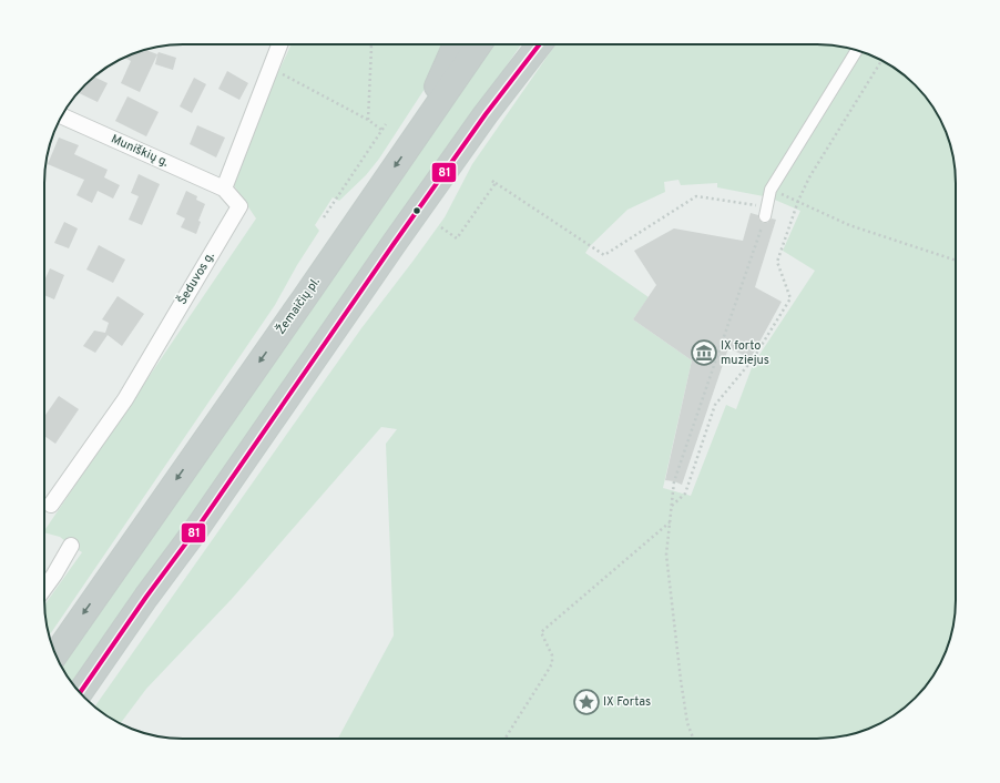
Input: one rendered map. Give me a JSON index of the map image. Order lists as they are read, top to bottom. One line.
{"streets":{"highway":["Žemaičių pl."],"street":["Muniškių g.","Šeduvos g."]},"crossings":[["Muniškių g.","Šeduvos g."]],"places":{"museum":["IX forto muziejus"],"place":["IX Fortas"]},"lines":["transit line 81"]}
